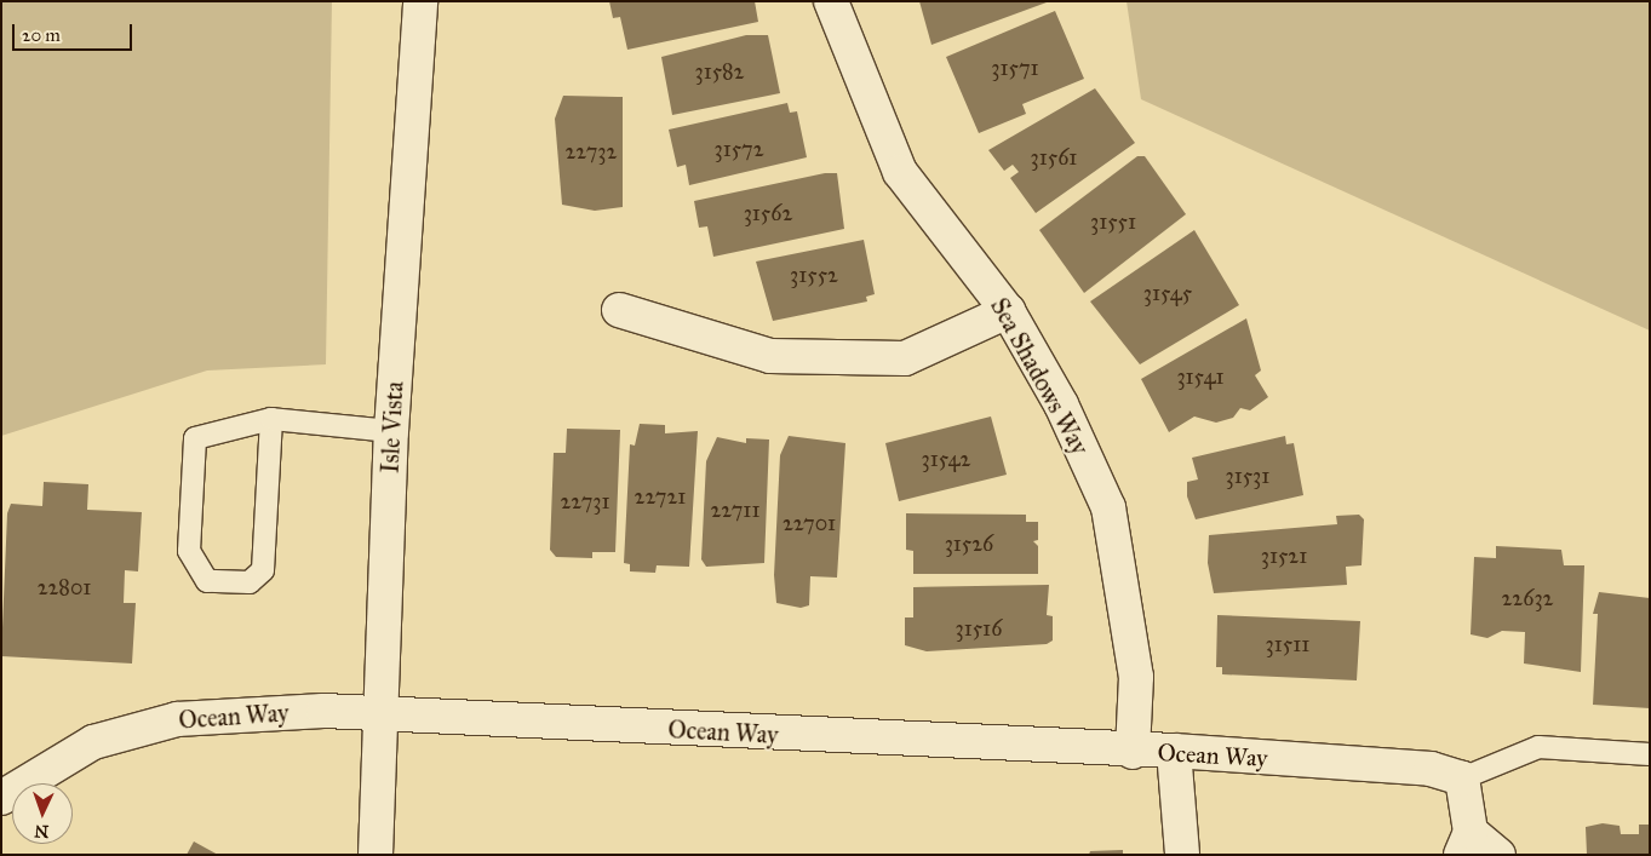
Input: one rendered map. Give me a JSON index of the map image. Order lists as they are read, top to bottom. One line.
{"streets":{"street":["Sea Shadows Way","Isle Vista","Ocean Way"]},"crossings":[["Sea Shadows Way","Ocean Way"],["Isle Vista","Ocean Way"]],"house_numbers":["31571","31582","31572","22732","31561","31562","31551","31552","31545","31541","31542","31531","22721","22731","22711","22701","31526","31521","22801","22632","31516","31511"],"scale_bar":"20 m","north":"bottom"}
